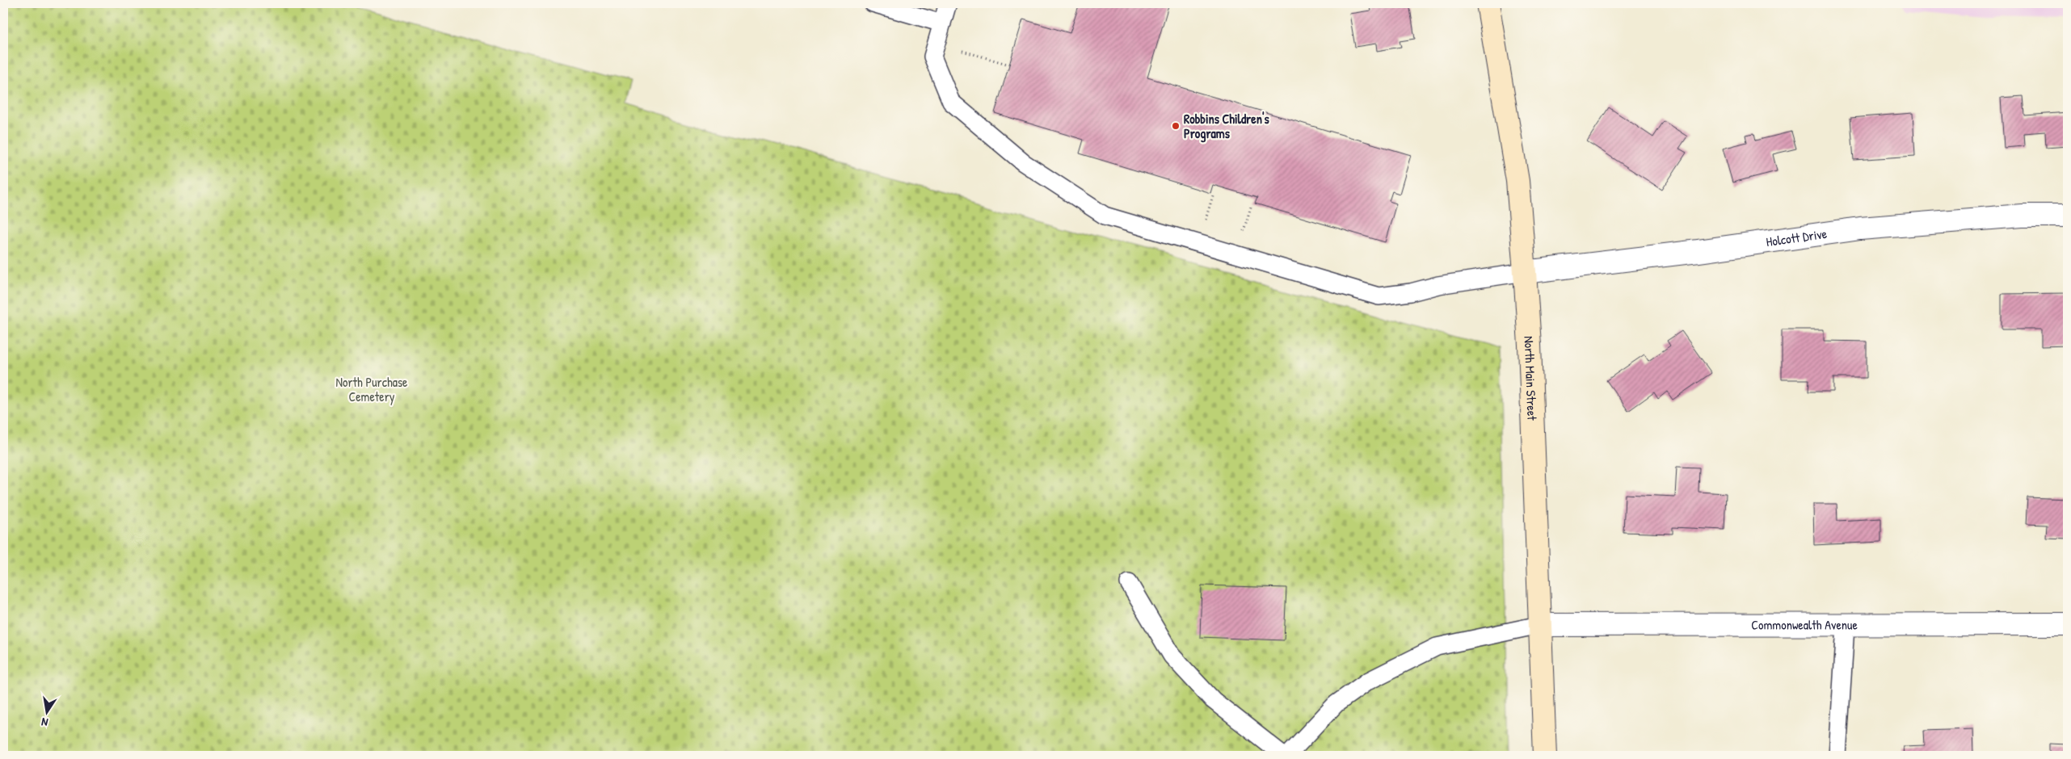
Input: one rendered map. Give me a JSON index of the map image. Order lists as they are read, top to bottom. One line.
{"streets":{"main road":["North Main Street"],"street":["Holcott Drive","Commonwealth Avenue"]},"crossings":[["Holcott Drive","North Main Street"],["North Main Street","Commonwealth Avenue"]],"parks":["North Purchase Cemetery"],"places":["Robbins Children's Programs"],"north":"bottom"}
